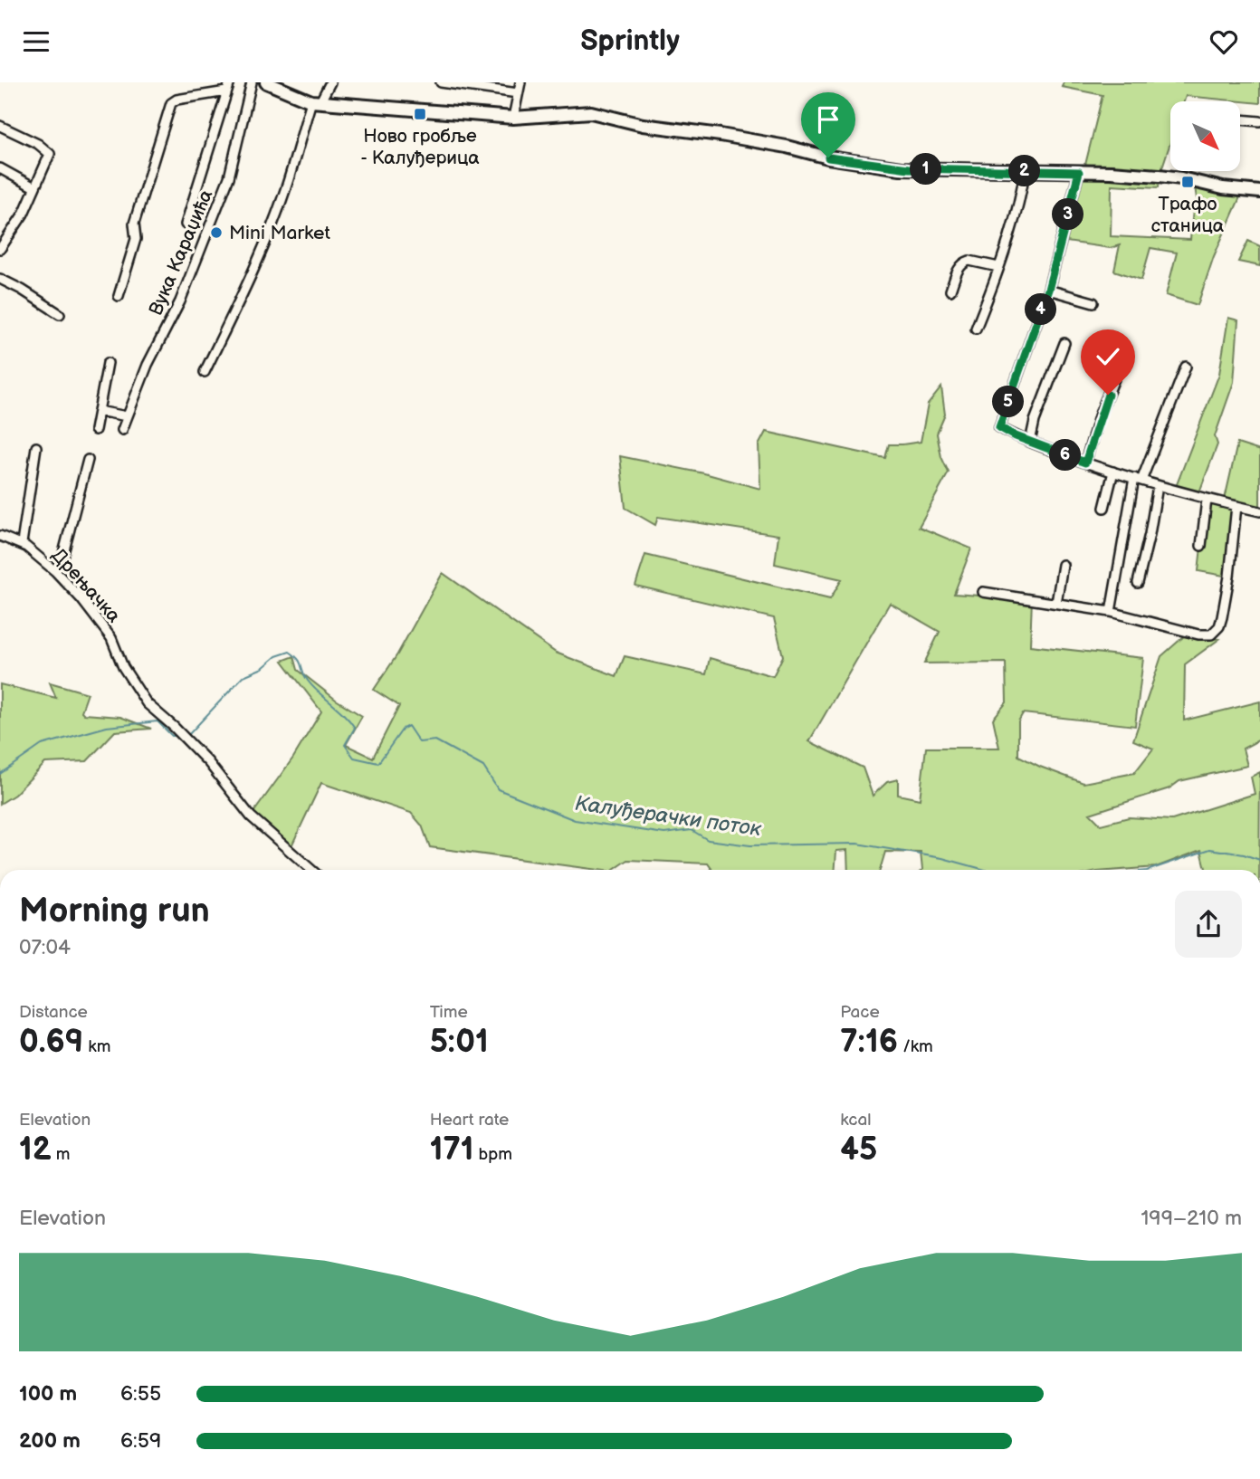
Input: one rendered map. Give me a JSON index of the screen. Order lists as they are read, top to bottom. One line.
{"streets":{"street":["Вука Караџића","Дрењачка"]},"water":["Калуђерачки поток"],"places":{"transit":["Ново гробље - Калуђерица","Трафо станица"],"other":["Mini Market"]},"north":"bottom right","page":{"header":"Sprintly","pins":["1","2","3","4","5","6"],"heading":["Morning run","07:04"],"stats":[["Distance","0.69 km"],["Time","5:01"],["Pace","7:16 /km"],["Elevation","12 m"],["Heart rate","171 bpm"],["kcal","45"]],"chart":["Elevation","199–210 m"],"list":[{"name":"100 m","note":"6:55"},{"name":"200 m","note":"6:59"}]}}
